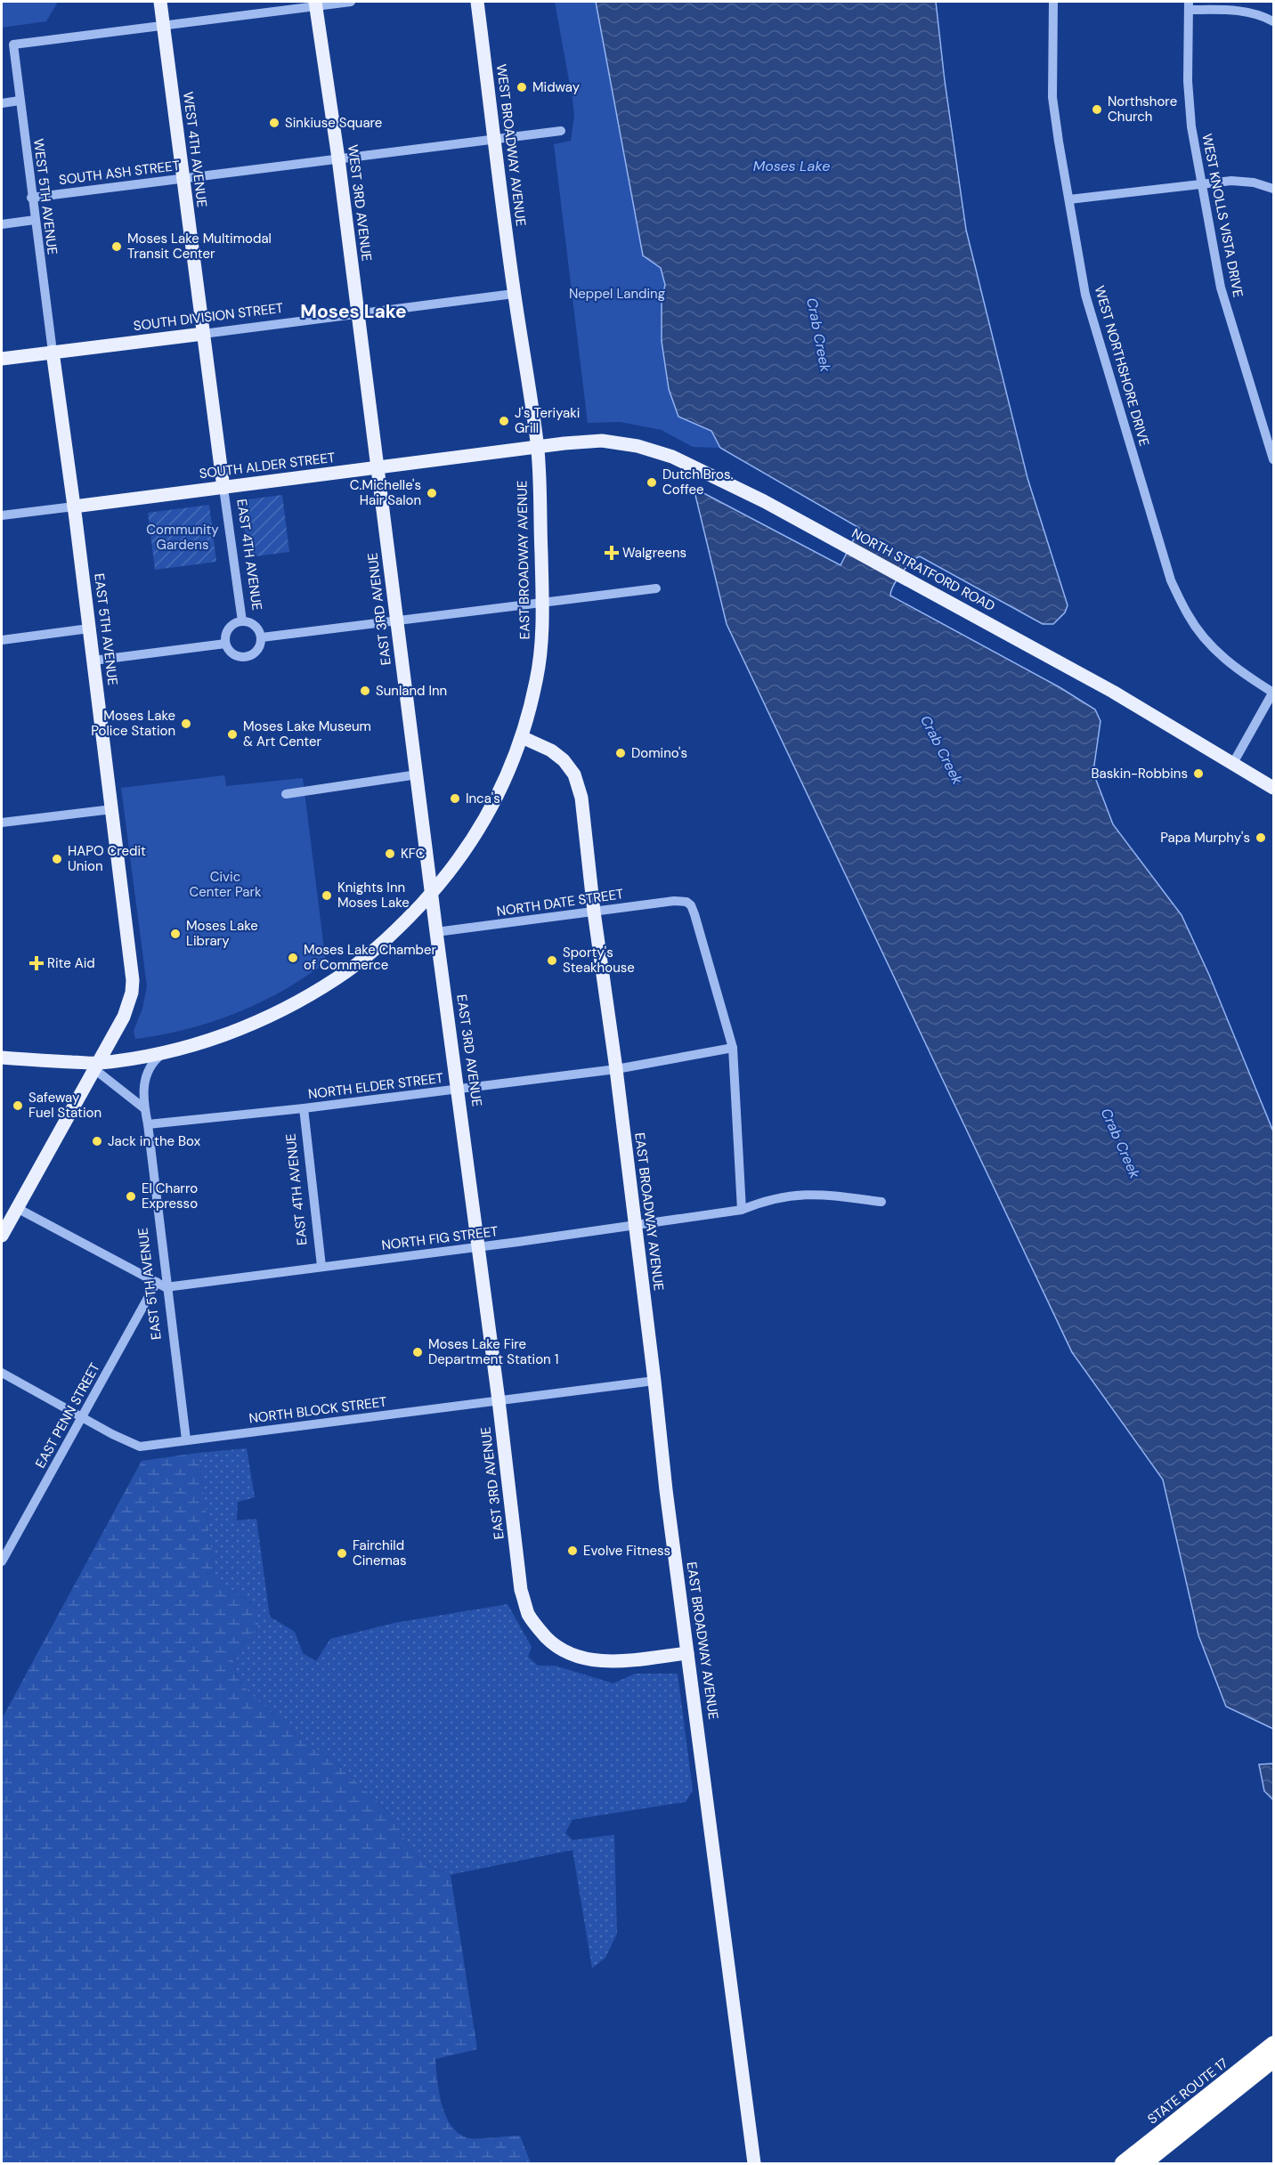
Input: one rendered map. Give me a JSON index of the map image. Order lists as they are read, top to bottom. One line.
{"streets":{"highway":["STATE ROUTE 17"],"main road":["WEST BROADWAY AVENUE","WEST 4TH AVENUE","WEST 3RD AVENUE","SOUTH DIVISION STREET","SOUTH ALDER STREET","EAST 4TH AVENUE","EAST BROADWAY AVENUE","NORTH STRATFORD ROAD","EAST 3RD AVENUE","EAST 5TH AVENUE"],"street":["SOUTH ASH STREET","WEST 5TH AVENUE","WEST KNOLLS VISTA DRIVE","WEST NORTHSHORE DRIVE","NORTH DATE STREET","NORTH ELDER STREET","NORTH FIG STREET","NORTH BLOCK STREET","EAST PENN STREET"]},"crossings":[["WEST BROADWAY AVENUE","SOUTH ASH STREET"],["WEST BROADWAY AVENUE","SOUTH DIVISION STREET"],["WEST BROADWAY AVENUE","EAST BROADWAY AVENUE"],["WEST 4TH AVENUE","SOUTH ASH STREET"],["WEST 4TH AVENUE","WEST 5TH AVENUE"],["WEST 4TH AVENUE","SOUTH DIVISION STREET"],["WEST 4TH AVENUE","EAST 4TH AVENUE"],["SOUTH ASH STREET","WEST 5TH AVENUE"],["SOUTH ASH STREET","WEST 3RD AVENUE"],["WEST 5TH AVENUE","SOUTH DIVISION STREET"],["WEST 5TH AVENUE","EAST 5TH AVENUE"],["WEST 3RD AVENUE","SOUTH DIVISION STREET"],["WEST 3RD AVENUE","EAST 3RD AVENUE"],["SOUTH DIVISION STREET","EAST 4TH AVENUE"],["SOUTH DIVISION STREET","EAST BROADWAY AVENUE"],["SOUTH DIVISION STREET","EAST 3RD AVENUE"],["SOUTH DIVISION STREET","EAST 5TH AVENUE"],["SOUTH ALDER STREET","EAST 4TH AVENUE"],["SOUTH ALDER STREET","EAST BROADWAY AVENUE"],["SOUTH ALDER STREET","NORTH STRATFORD ROAD"],["SOUTH ALDER STREET","EAST 3RD AVENUE"],["SOUTH ALDER STREET","EAST 5TH AVENUE"],["EAST 4TH AVENUE","NORTH ELDER STREET"],["EAST 4TH AVENUE","NORTH FIG STREET"],["EAST BROADWAY AVENUE","NORTH STRATFORD ROAD"],["EAST BROADWAY AVENUE","EAST 3RD AVENUE"],["EAST BROADWAY AVENUE","NORTH DATE STREET"],["EAST BROADWAY AVENUE","NORTH ELDER STREET"],["EAST BROADWAY AVENUE","NORTH FIG STREET"],["EAST BROADWAY AVENUE","NORTH BLOCK STREET"],["EAST 3RD AVENUE","NORTH DATE STREET"],["EAST 3RD AVENUE","NORTH ELDER STREET"],["EAST 3RD AVENUE","NORTH FIG STREET"],["EAST 3RD AVENUE","NORTH BLOCK STREET"],["EAST 5TH AVENUE","NORTH ELDER STREET"],["EAST 5TH AVENUE","NORTH FIG STREET"],["EAST 5TH AVENUE","NORTH BLOCK STREET"],["EAST 5TH AVENUE","EAST PENN STREET"],["NORTH DATE STREET","NORTH ELDER STREET"],["NORTH FIG STREET","EAST PENN STREET"],["NORTH BLOCK STREET","EAST PENN STREET"]],"districts":["Moses Lake"],"water":["Moses Lake","Crab Creek"],"parks":["Neppel Landing","Community Gardens","Civic Center Park"],"places":{"other":["Midway","Northshore Church","Sinkiuse Square","Moses Lake Multimodal Transit Center","J's Teriyaki Grill","Dutch Bros. Coffee","C.Michelle's Hair Salon","Sunland Inn","Moses Lake Police Station","Moses Lake Museum & Art Center","Domino's","Baskin-Robbins","Inca's","Papa Murphy's","KFC","HAPO Credit Union","Knights Inn Moses Lake","Moses Lake Library","Moses Lake Chamber of Commerce","Sporty's Steakhouse","Safeway Fuel Station","Jack in the Box","El Charro Expresso","Moses Lake Fire Department Station 1","Evolve Fitness","Fairchild Cinemas"],"health":["Walgreens","Rite Aid"]}}
